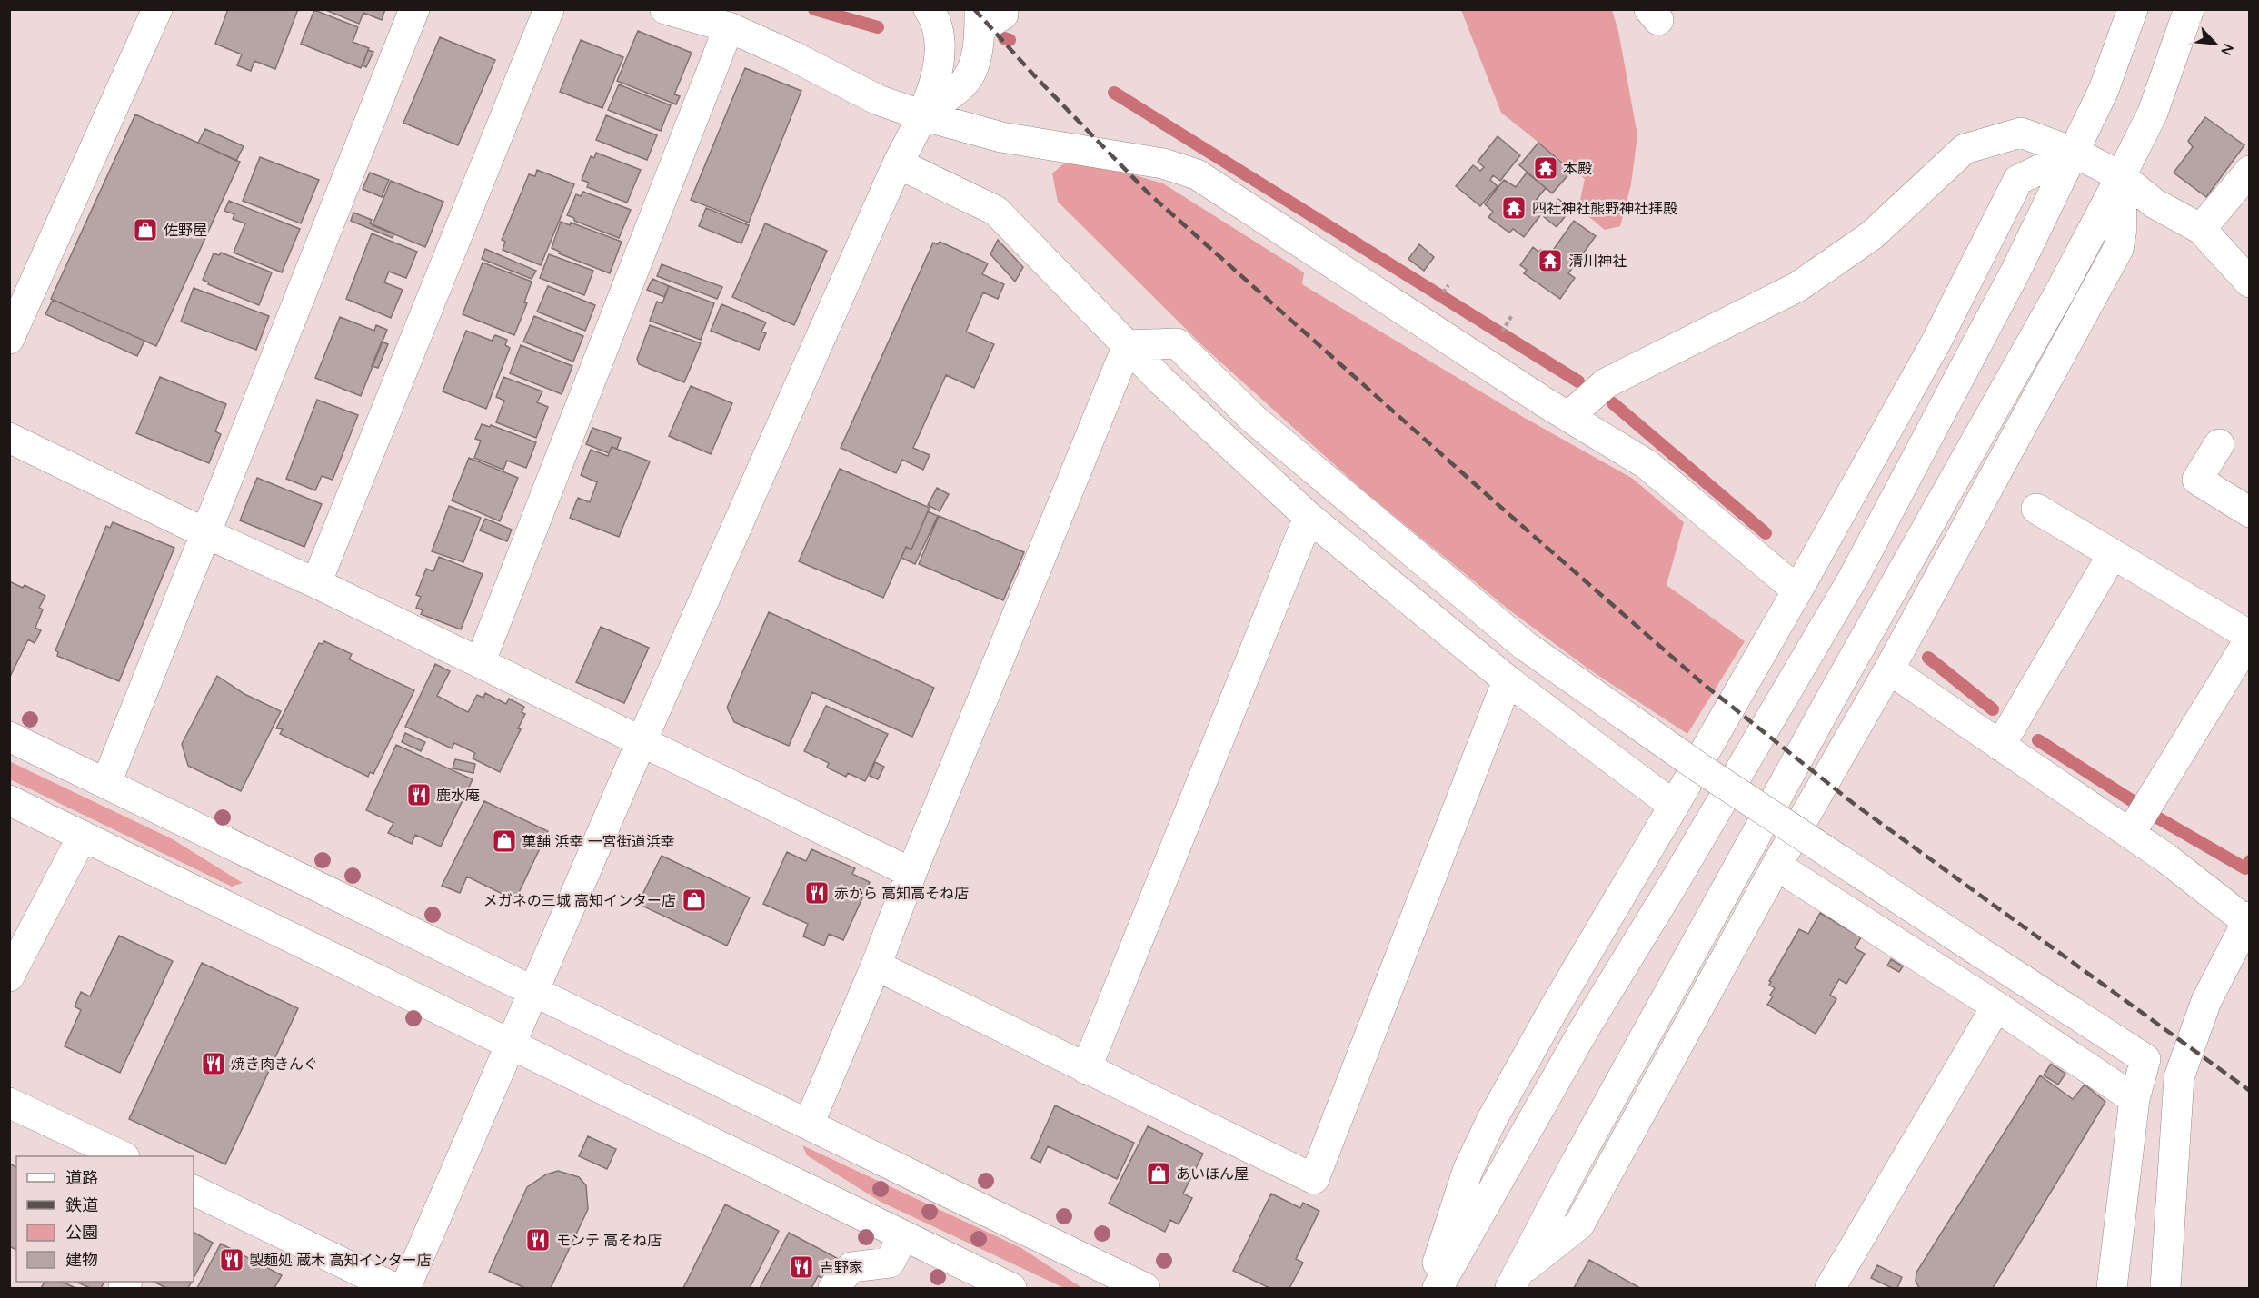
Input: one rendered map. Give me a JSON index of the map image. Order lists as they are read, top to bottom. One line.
{"places":{"temple":["本殿","四社神社熊野神社拝殿","清川神社"],"shop":["佐野屋","菓舗 浜幸 一宮街道浜幸","メガネの三城 高知インター店","あいほん屋"],"restaurant":["鹿水庵","赤から 高知高そね店","焼き肉きんぐ","モンテ 高そね店","製麺処 蔵木 高知インター店","吉野家"]},"legend":["道路","鉄道","公園","建物"],"north":"bottom right"}
